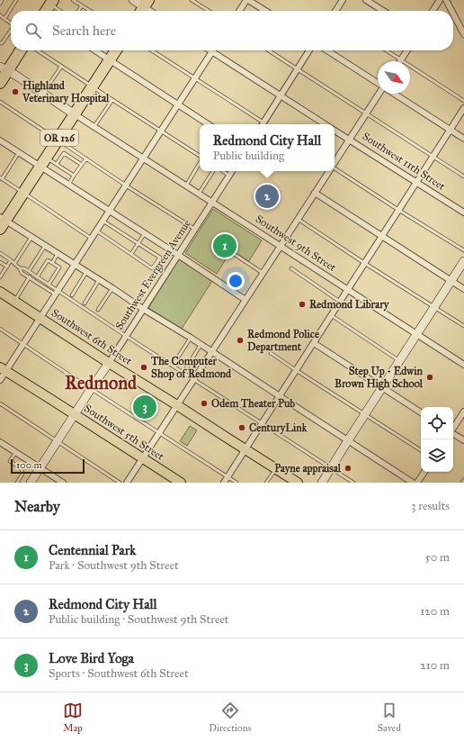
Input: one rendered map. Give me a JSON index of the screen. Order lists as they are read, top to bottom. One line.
{"streets":{"highway":["OR 126"],"main road":["Southwest 6th Street","Southwest 5th Street"],"street":["Southwest 11th Street","Southwest 9th Street","Southwest Evergreen Avenue"]},"crossings":[["OR 126","Southwest 9th Street"],["Southwest 9th Street","Southwest Evergreen Avenue"],["Southwest Evergreen Avenue","Southwest 6th Street"],["Southwest Evergreen Avenue","Southwest 5th Street"]],"districts":["Redmond"],"places":["Highland Veterinary Hospital","Redmond Library","Redmond Police Department","The Computer Shop of Redmond","Step Up - Edwin Brown High School","Odem Theater Pub","CenturyLink","Payne appraisal"],"scale_bar":"100 m","north":"bottom right","page":{"search":"Search here","popup":["Redmond City Hall","Public building"],"pins":["2","1","3"],"scale":"100 m","heading":["Nearby","3 results"],"list":[{"mark":"1","name":"Centennial Park","note":"Park · Southwest 9th Street","value":"50 m"},{"mark":"2","name":"Redmond City Hall","note":"Public building · Southwest 9th Street","value":"120 m"},{"mark":"3","name":"Love Bird Yoga","note":"Sports · Southwest 6th Street","value":"210 m"}],"nav":["Map","Directions","Saved"]}}
